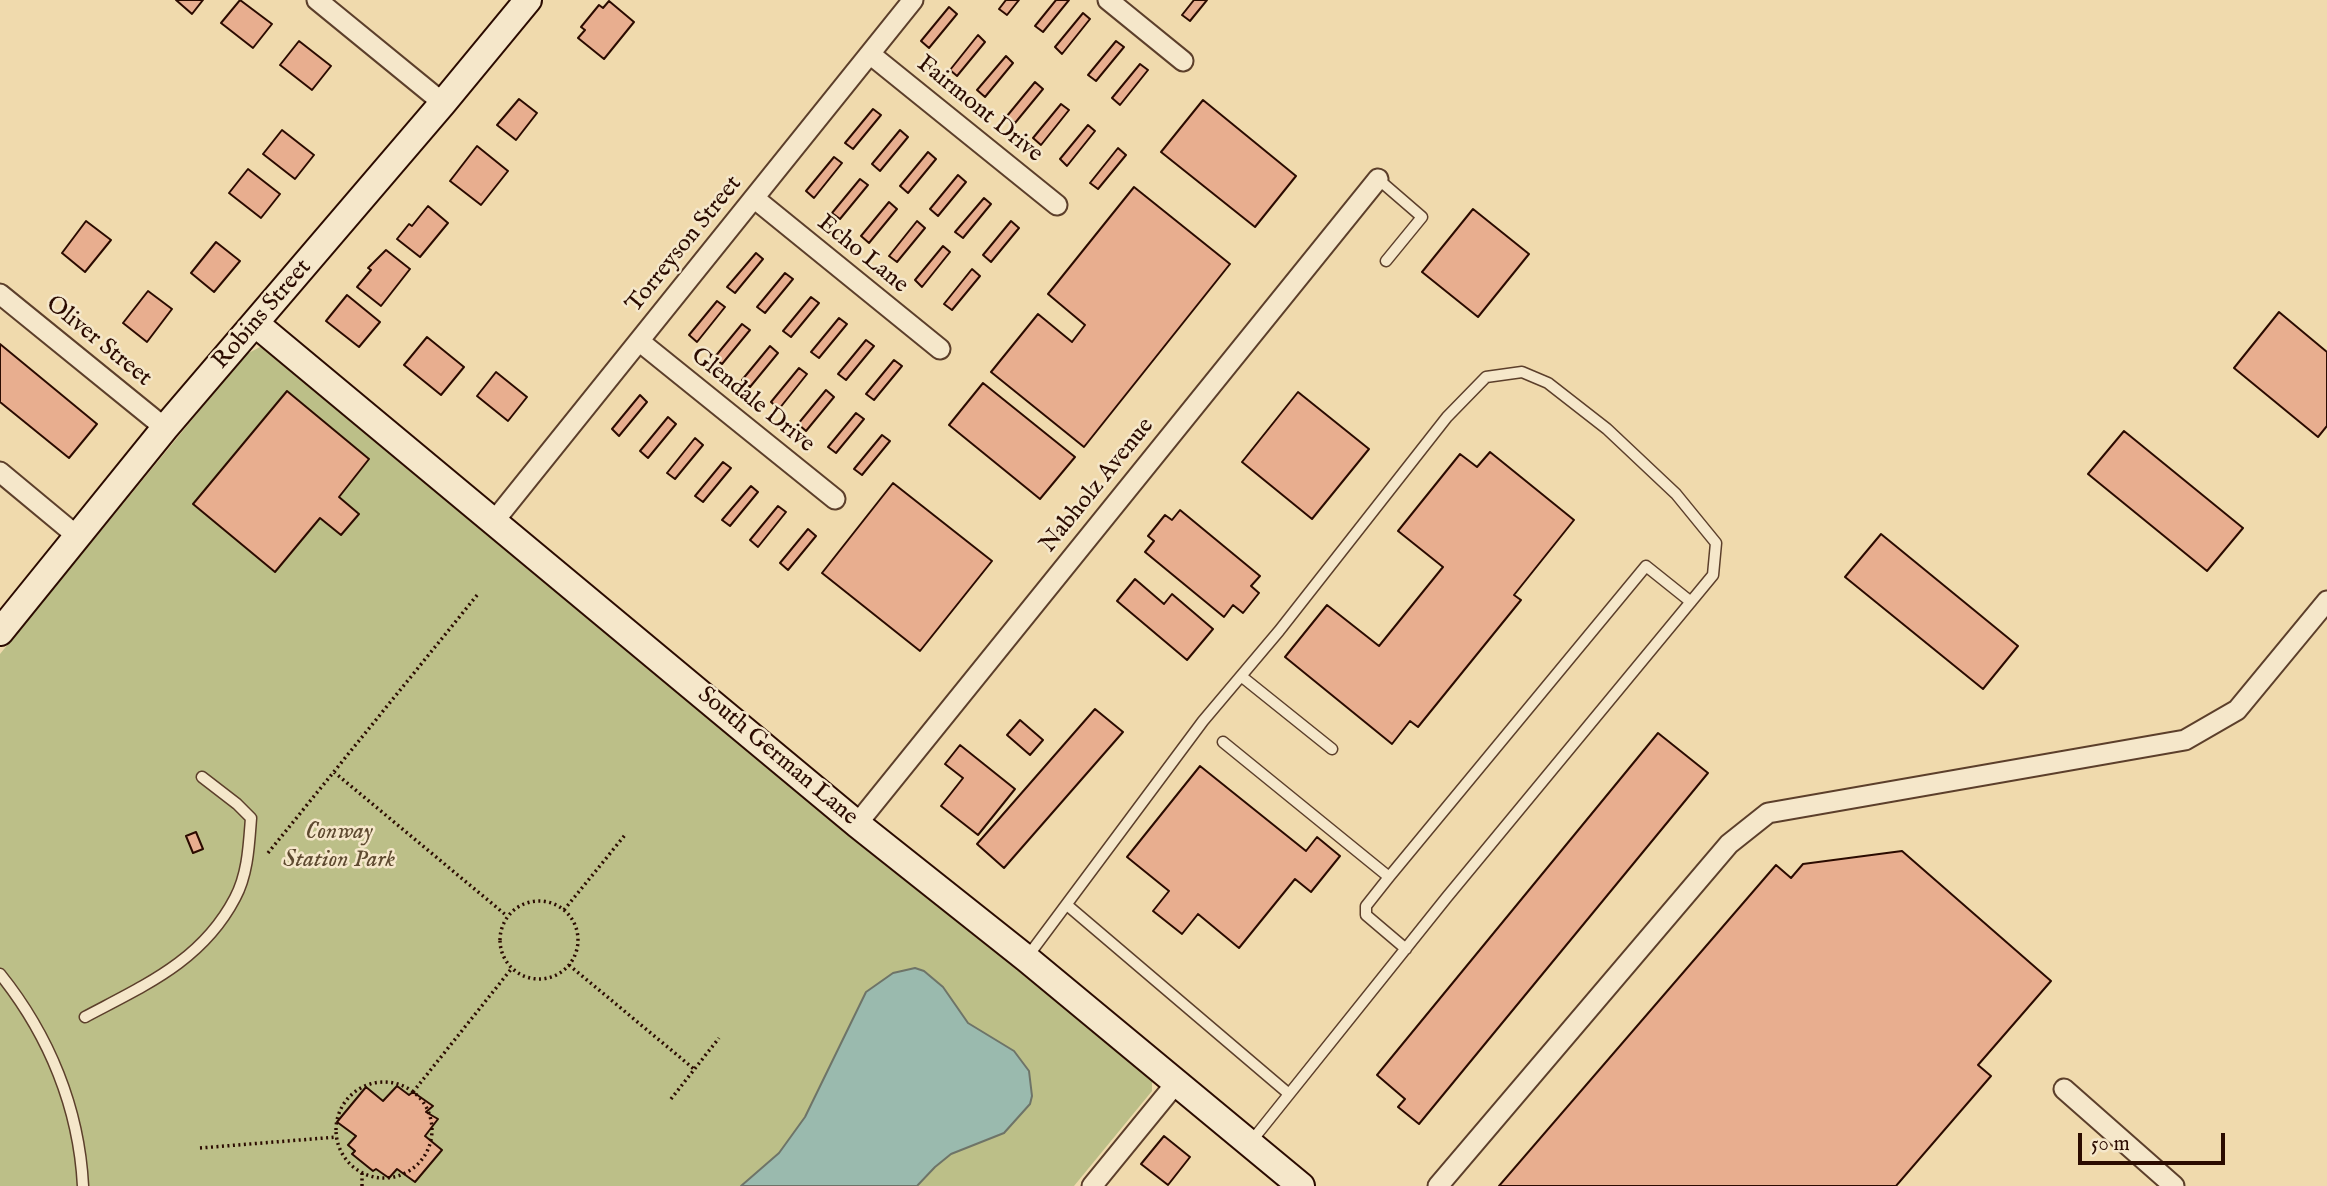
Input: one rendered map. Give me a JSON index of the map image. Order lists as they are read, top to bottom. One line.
{"streets":{"street":["Fairmont Drive","Torreyson Street","Echo Lane","Robins Street","Oliver Street","Glendale Drive","Nabholz Avenue","South German Lane"]},"crossings":[["Fairmont Drive","Torreyson Street"],["Torreyson Street","Echo Lane"],["Torreyson Street","Glendale Drive"],["Torreyson Street","South German Lane"],["Robins Street","Oliver Street"],["Robins Street","South German Lane"],["Nabholz Avenue","South German Lane"]],"parks":["Conway Station Park"],"scale_bar":"50 m"}
